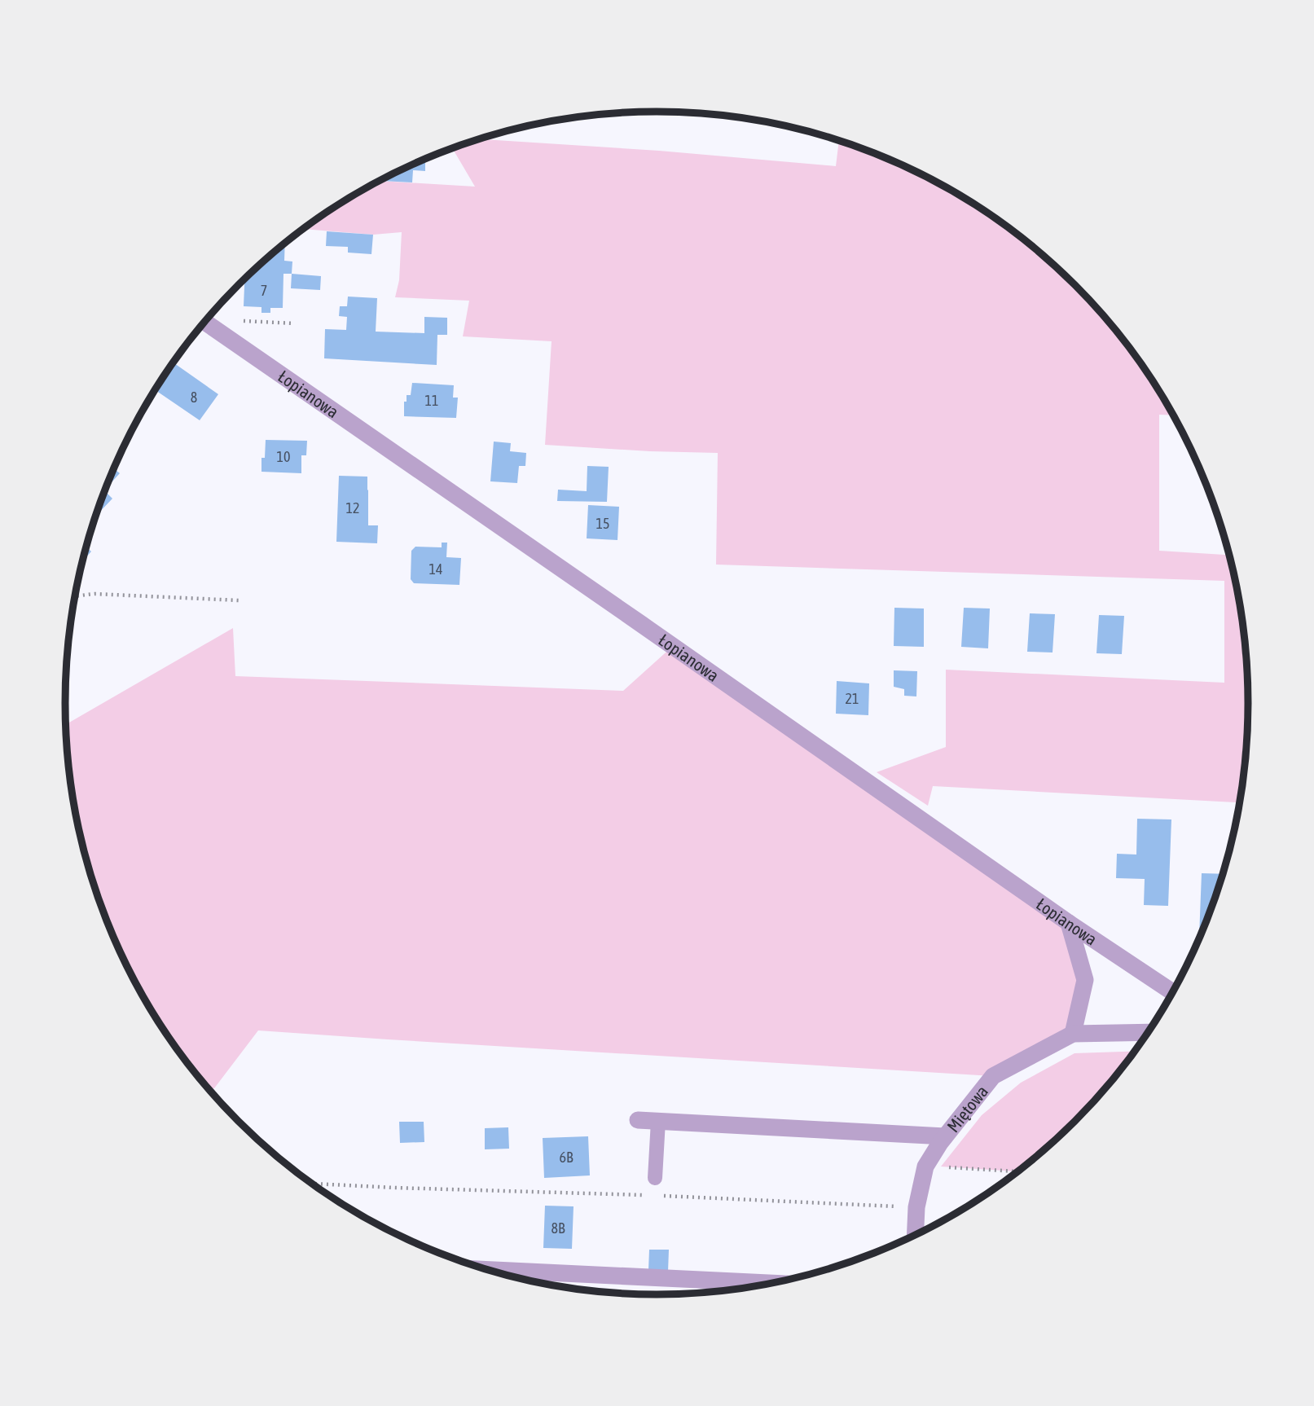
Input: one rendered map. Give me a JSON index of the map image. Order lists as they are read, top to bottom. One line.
{"streets":{"street":["Łopianowa","Miętowa"]},"house_numbers":["7","8","11","10","12","15","14","21","6B","8B"]}
